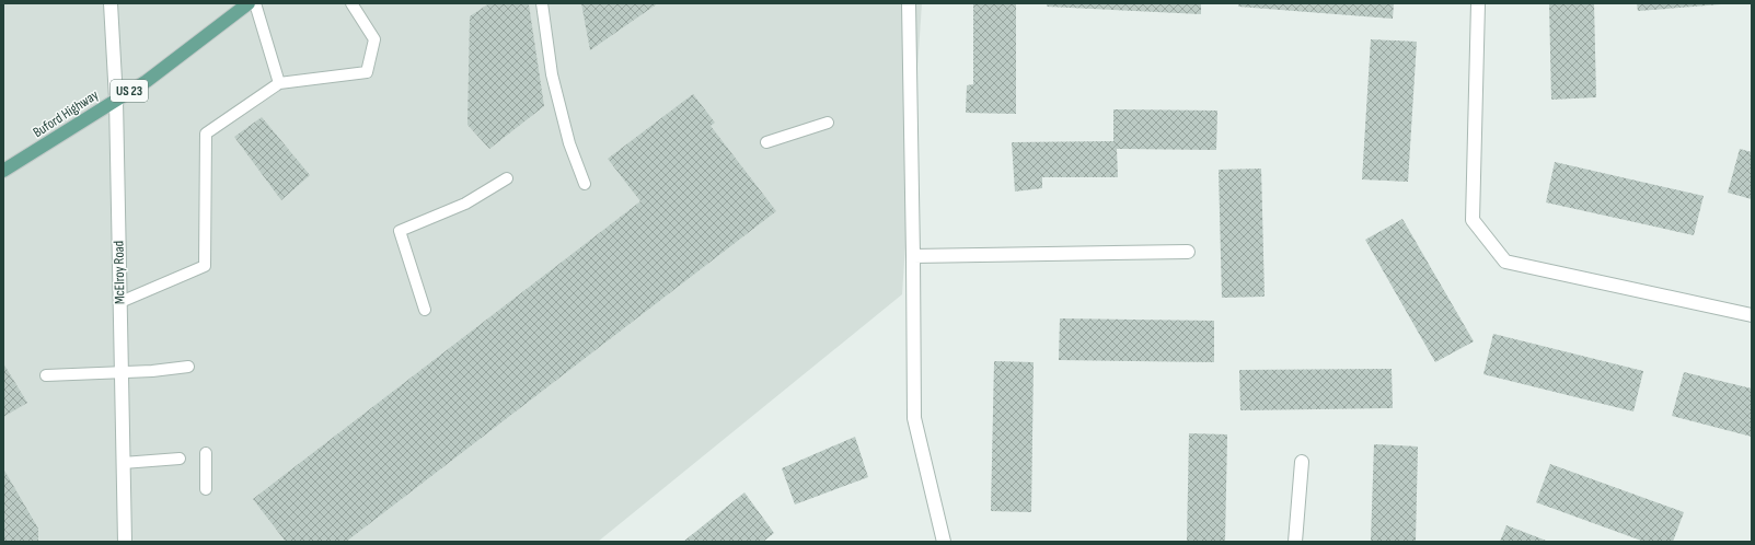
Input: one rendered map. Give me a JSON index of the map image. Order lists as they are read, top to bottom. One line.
{"streets":{"main road":["US 23","Buford Highway"],"street":["McElroy Road"]},"crossings":[["Buford Highway","McElroy Road"]]}
